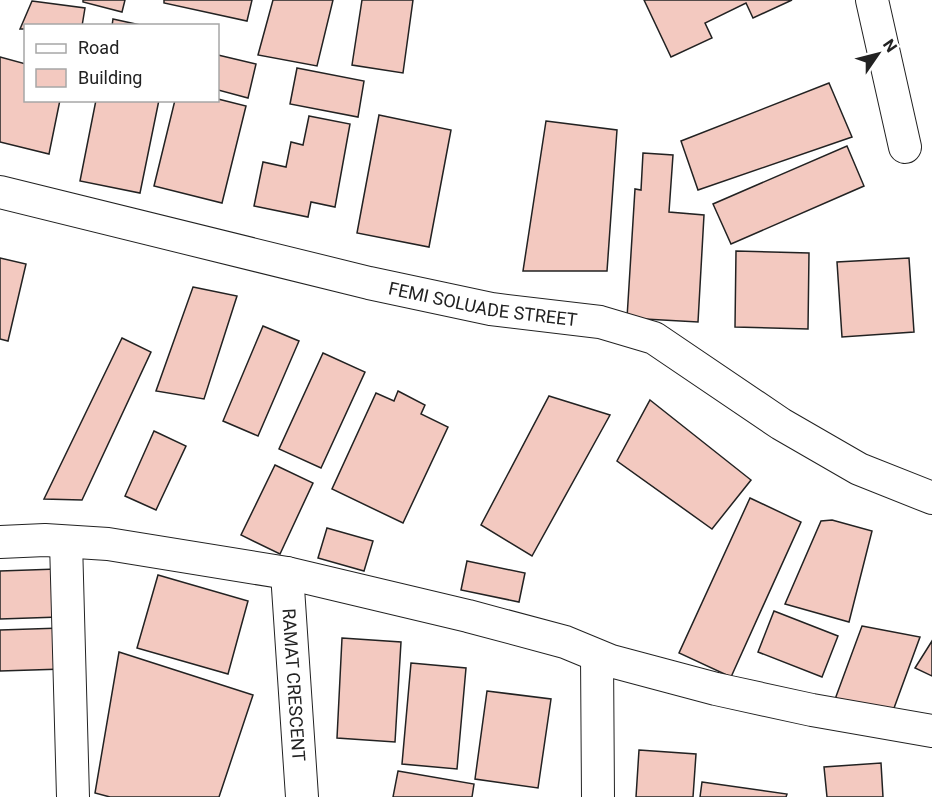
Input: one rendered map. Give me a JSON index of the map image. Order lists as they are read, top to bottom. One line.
{"streets":{"street":["FEMI SOLUADE STREET","RAMAT CRESCENT"]},"legend":["Road","Building"],"north":"top right"}
